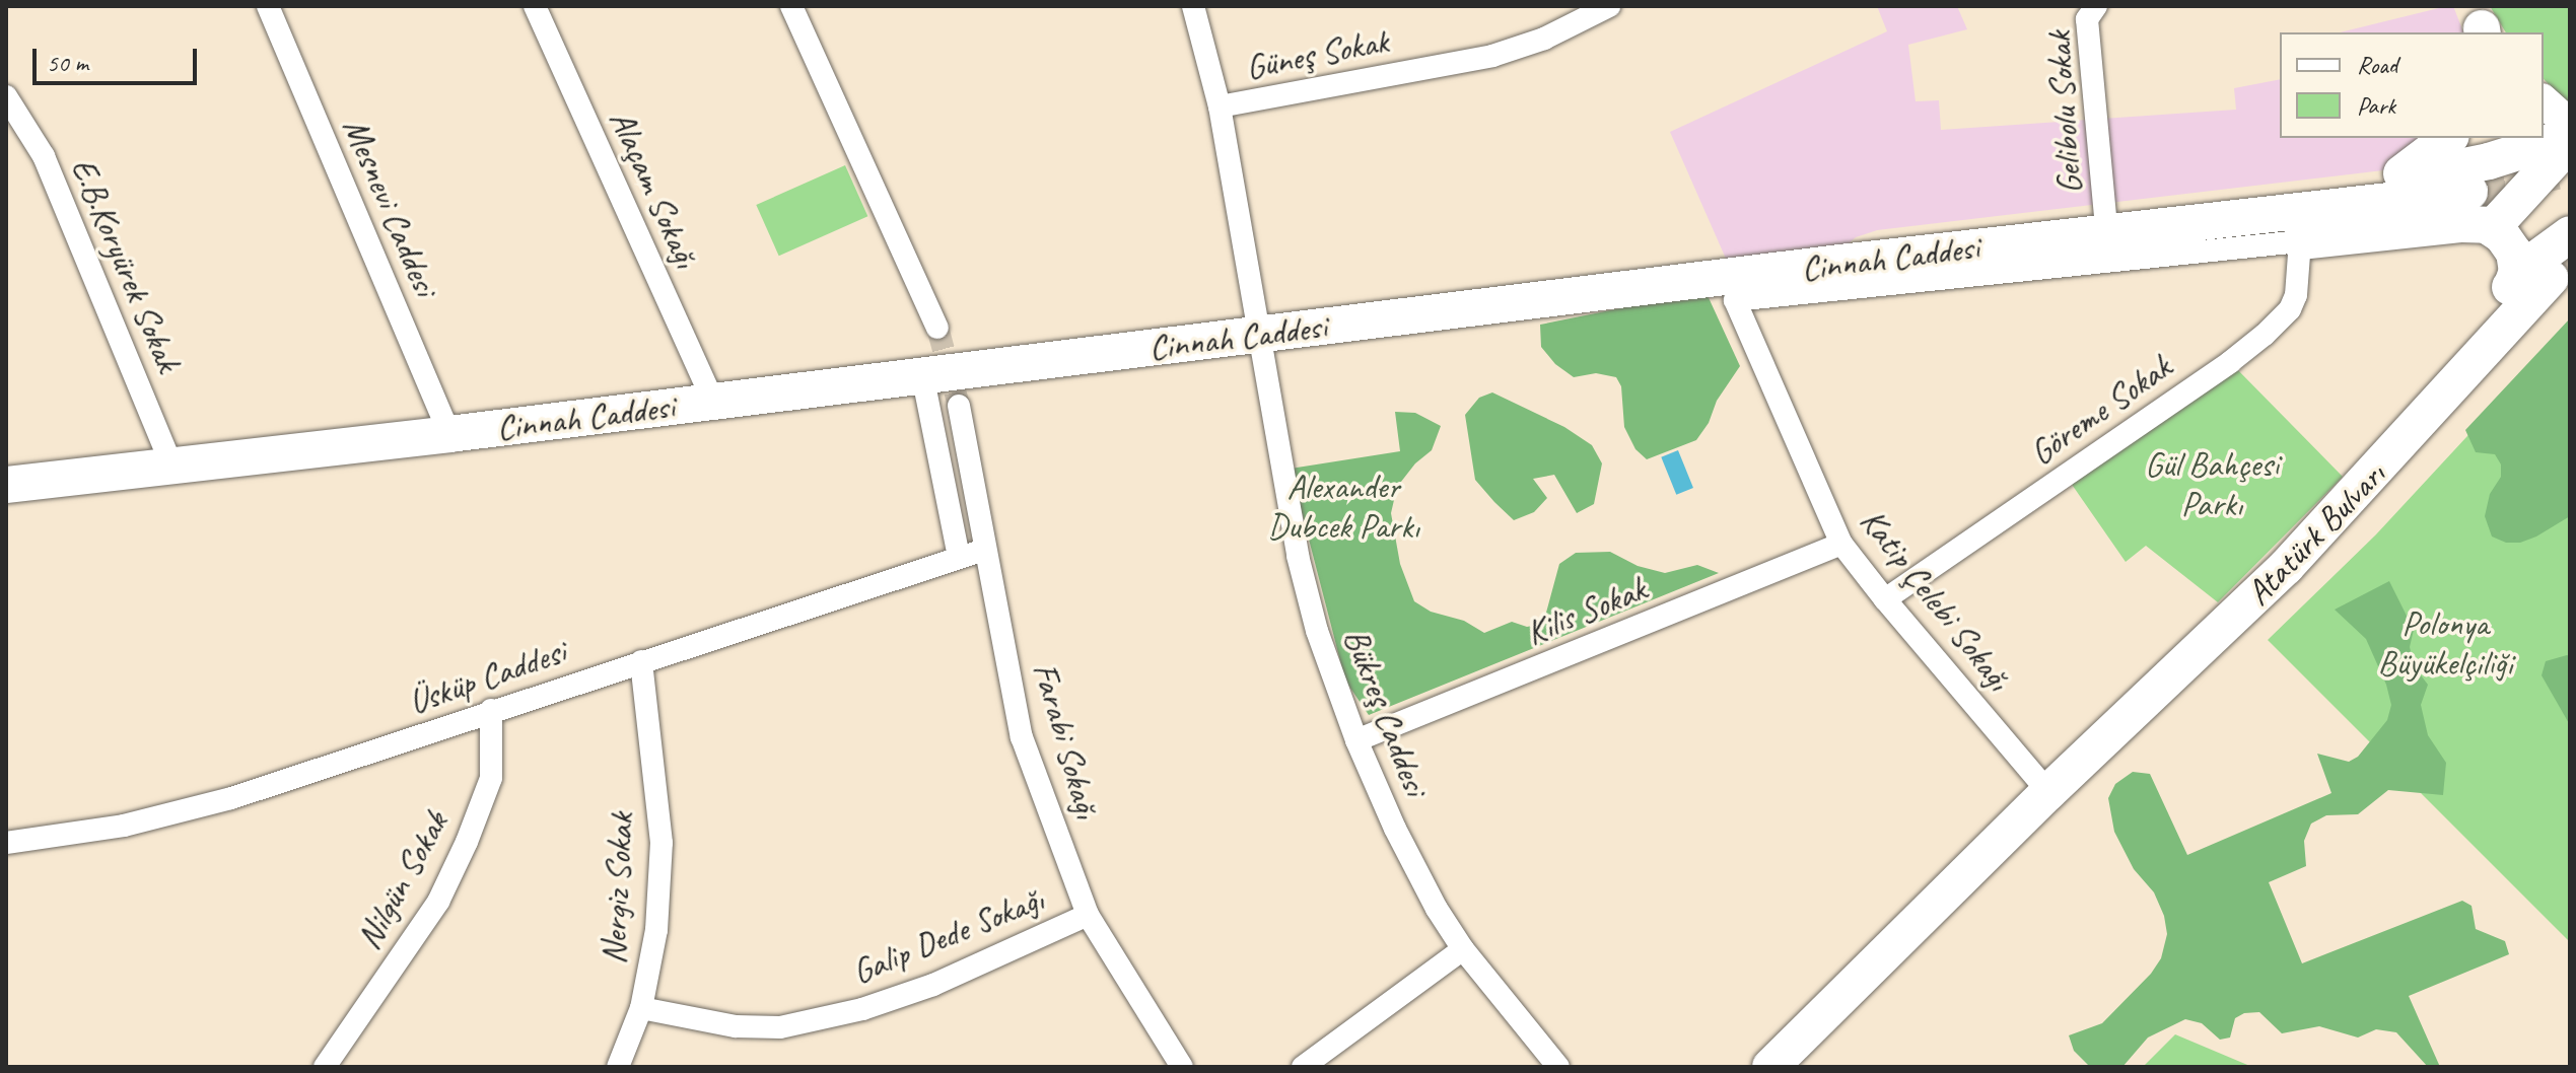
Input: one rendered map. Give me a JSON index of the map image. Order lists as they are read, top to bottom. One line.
{"streets":{"main road":["Cinnah Caddesi","Atatürk Bulvarı"],"street":["Güneş Sokak","Gelibolu Sokak","Alaçam Sokağı","Mesnevi Caddesi","E.B.Koryürek Sokak","Göreme Sokak","Katip Çelebi Sokağı","Kilis Sokak","Üsküp Caddesi","Bükreş Caddesi","Farabi Sokağı","Nilgün Sokak","Nergiz Sokak","Galip Dede Sokağı"]},"crossings":[["Güneş Sokak","Bükreş Caddesi"],["Alaçam Sokağı","Cinnah Caddesi"],["Mesnevi Caddesi","Cinnah Caddesi"],["Cinnah Caddesi","E.B.Koryürek Sokak"],["Cinnah Caddesi","Bükreş Caddesi"],["Göreme Sokak","Katip Çelebi Sokağı"],["Atatürk Bulvarı","Katip Çelebi Sokağı"],["Katip Çelebi Sokağı","Kilis Sokak"],["Kilis Sokak","Bükreş Caddesi"],["Üsküp Caddesi","Farabi Sokağı"],["Üsküp Caddesi","Nilgün Sokak"],["Üsküp Caddesi","Nergiz Sokak"],["Farabi Sokağı","Galip Dede Sokağı"],["Nergiz Sokak","Galip Dede Sokağı"]],"parks":["Gül Bahçesi Parkı","Alexander Dubcek Parkı","Polonya Büyükelçiliği"],"legend":["Road","Park"],"scale_bar":"50 m"}
